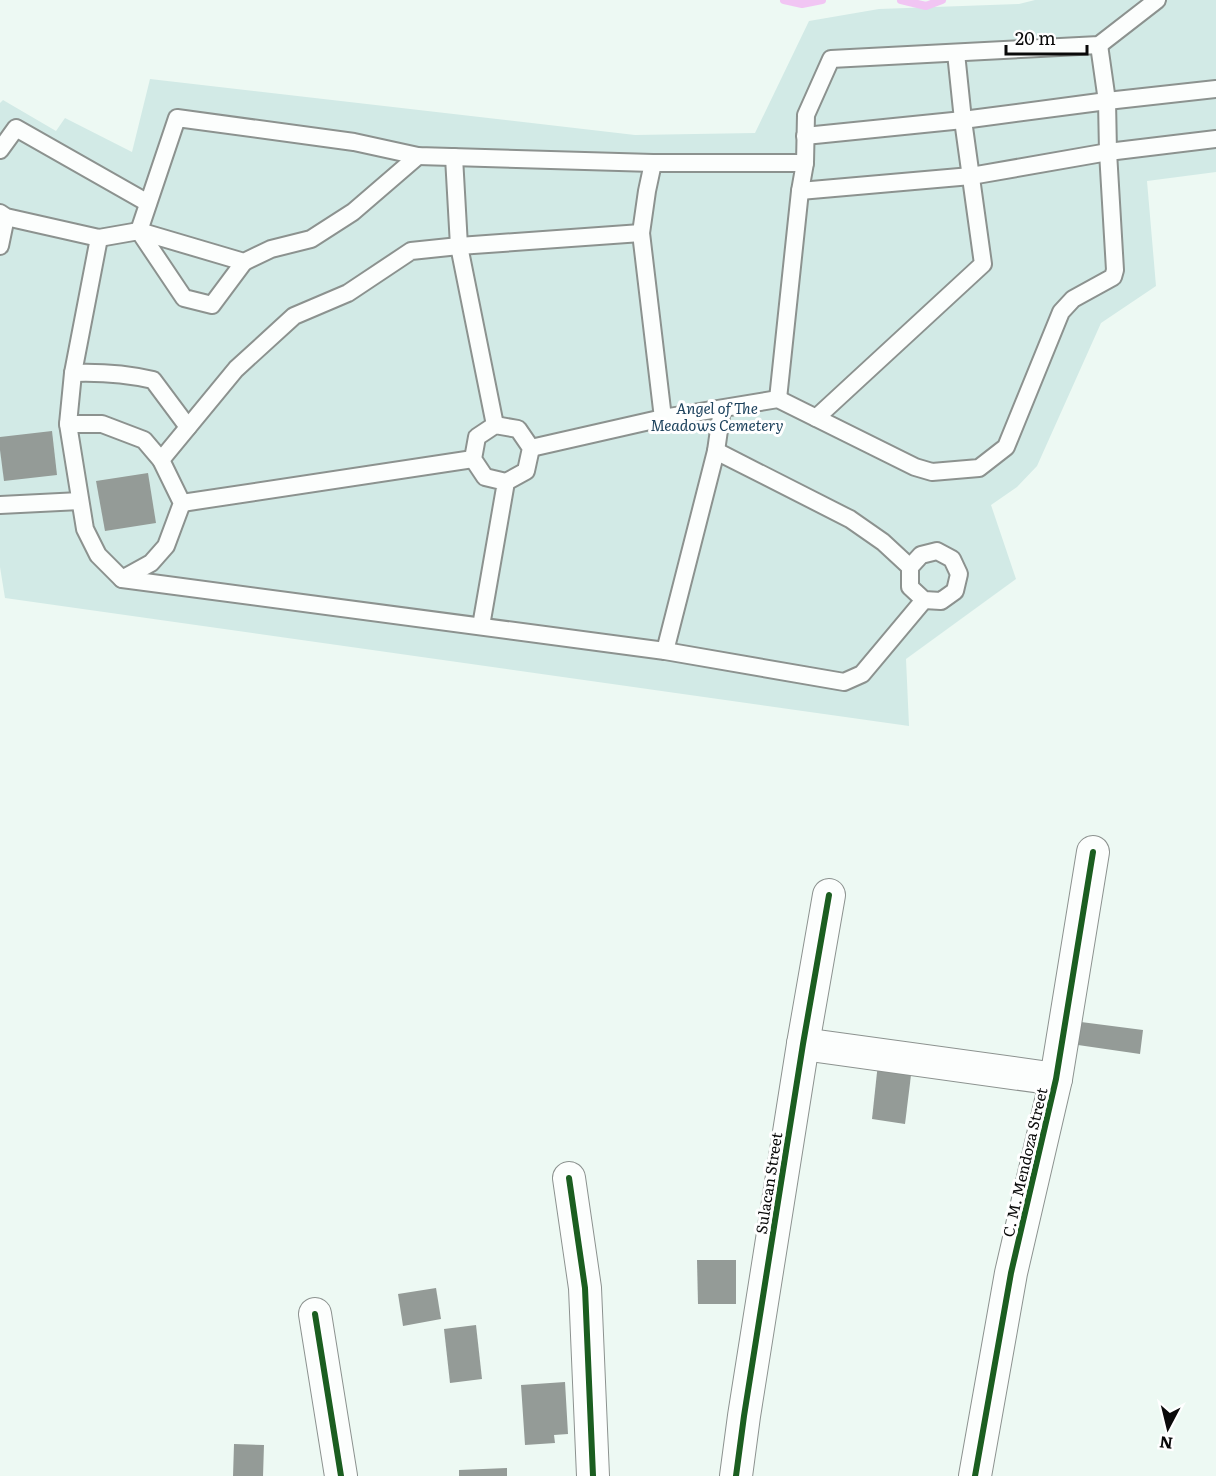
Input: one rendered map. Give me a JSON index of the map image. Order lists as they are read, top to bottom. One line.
{"streets":{"street":["C. M. Mendoza Street","Sulacan Street"]},"parks":["Angel of The Meadows Cemetery"],"scale_bar":"20 m","north":"bottom"}
